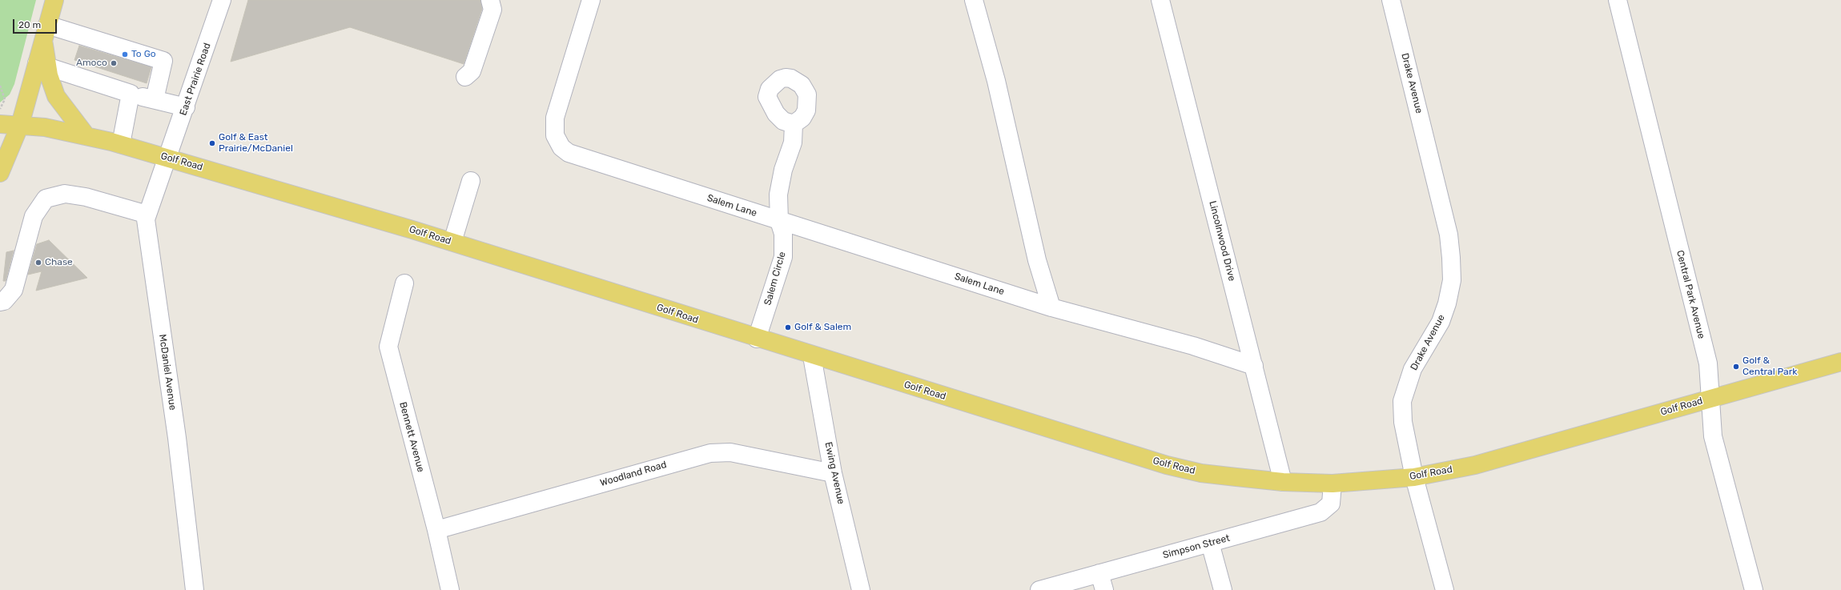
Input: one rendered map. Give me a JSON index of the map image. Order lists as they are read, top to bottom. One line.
{"streets":{"main road":["Golf Road"],"street":["East Prairie Road","Drake Avenue","Salem Lane","Lincolnwood Drive","Salem Circle","Central Park Avenue","McDaniel Avenue","Bennett Avenue","Ewing Avenue","Woodland Road","Simpson Street"]},"crossings":[["East Prairie Road","Golf Road"],["East Prairie Road","McDaniel Avenue"],["Drake Avenue","Golf Road"],["Golf Road","Lincolnwood Drive"],["Golf Road","Salem Circle"],["Golf Road","Central Park Avenue"],["Golf Road","McDaniel Avenue"],["Golf Road","Ewing Avenue"],["Golf Road","Simpson Street"],["Salem Lane","Lincolnwood Drive"],["Salem Lane","Salem Circle"],["Bennett Avenue","Woodland Road"],["Ewing Avenue","Woodland Road"]],"places":["To Go","Amoco","Golf & East Prairie/McDaniel","Chase","Golf & Salem","Golf & Central Park"],"scale_bar":"20 m"}
